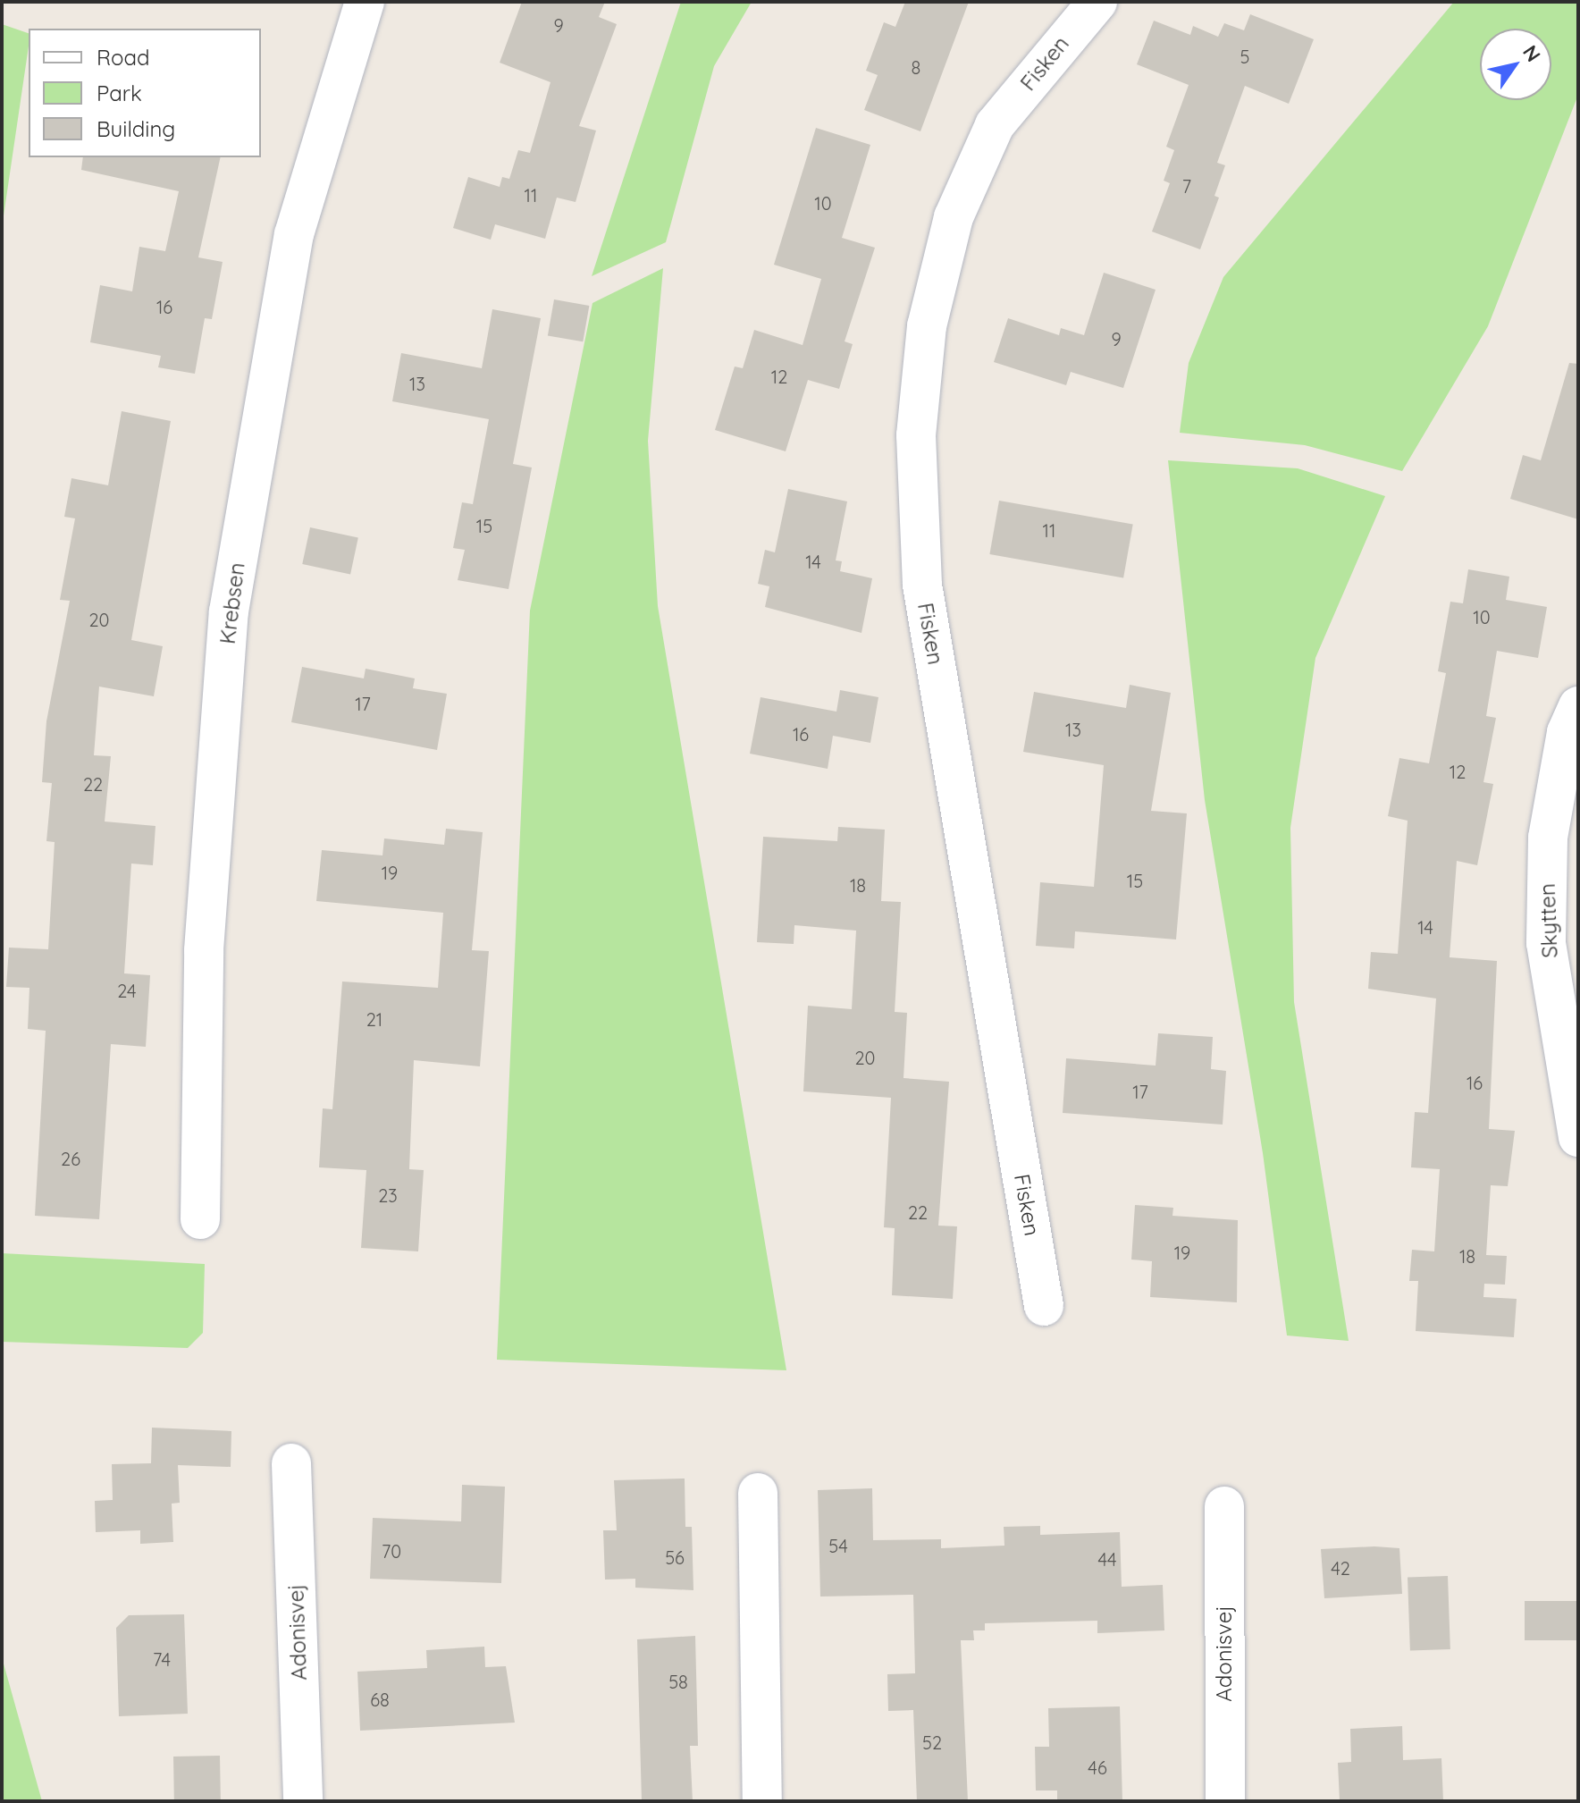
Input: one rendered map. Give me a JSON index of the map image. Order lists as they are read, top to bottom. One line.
{"streets":{"street":["Fisken","Krebsen","Skytten","Adonisvej"]},"house_numbers":["9","5","8","7","11","10","16","9","12","13","15","11","14","10","20","17","13","16","12","22","19","15","18","14","24","21","20","16","17","26","23","22","19","18","54","70","56","44","42","74","58","68","52","46"],"legend":["Road","Park","Building"],"north":"top right"}
